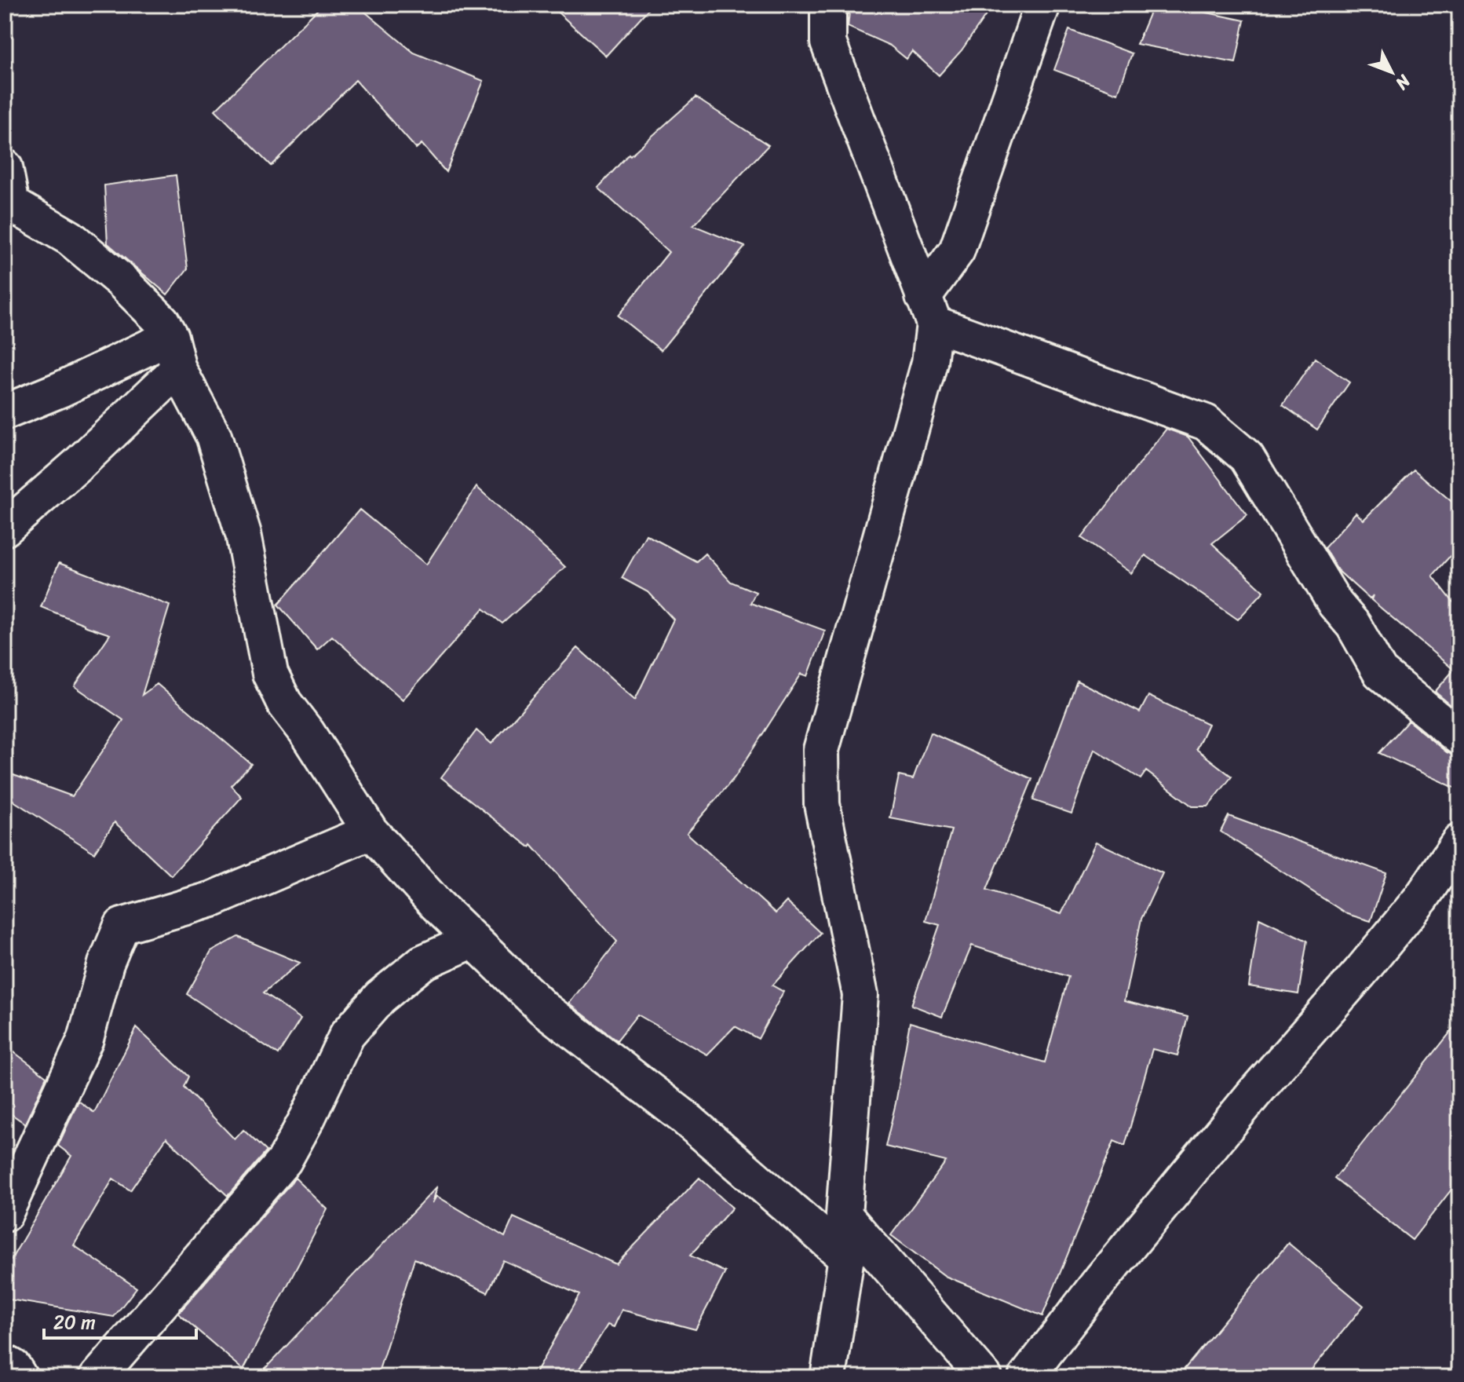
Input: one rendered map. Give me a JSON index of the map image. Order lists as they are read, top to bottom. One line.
{"scale_bar":"20 m","north":"bottom right"}
